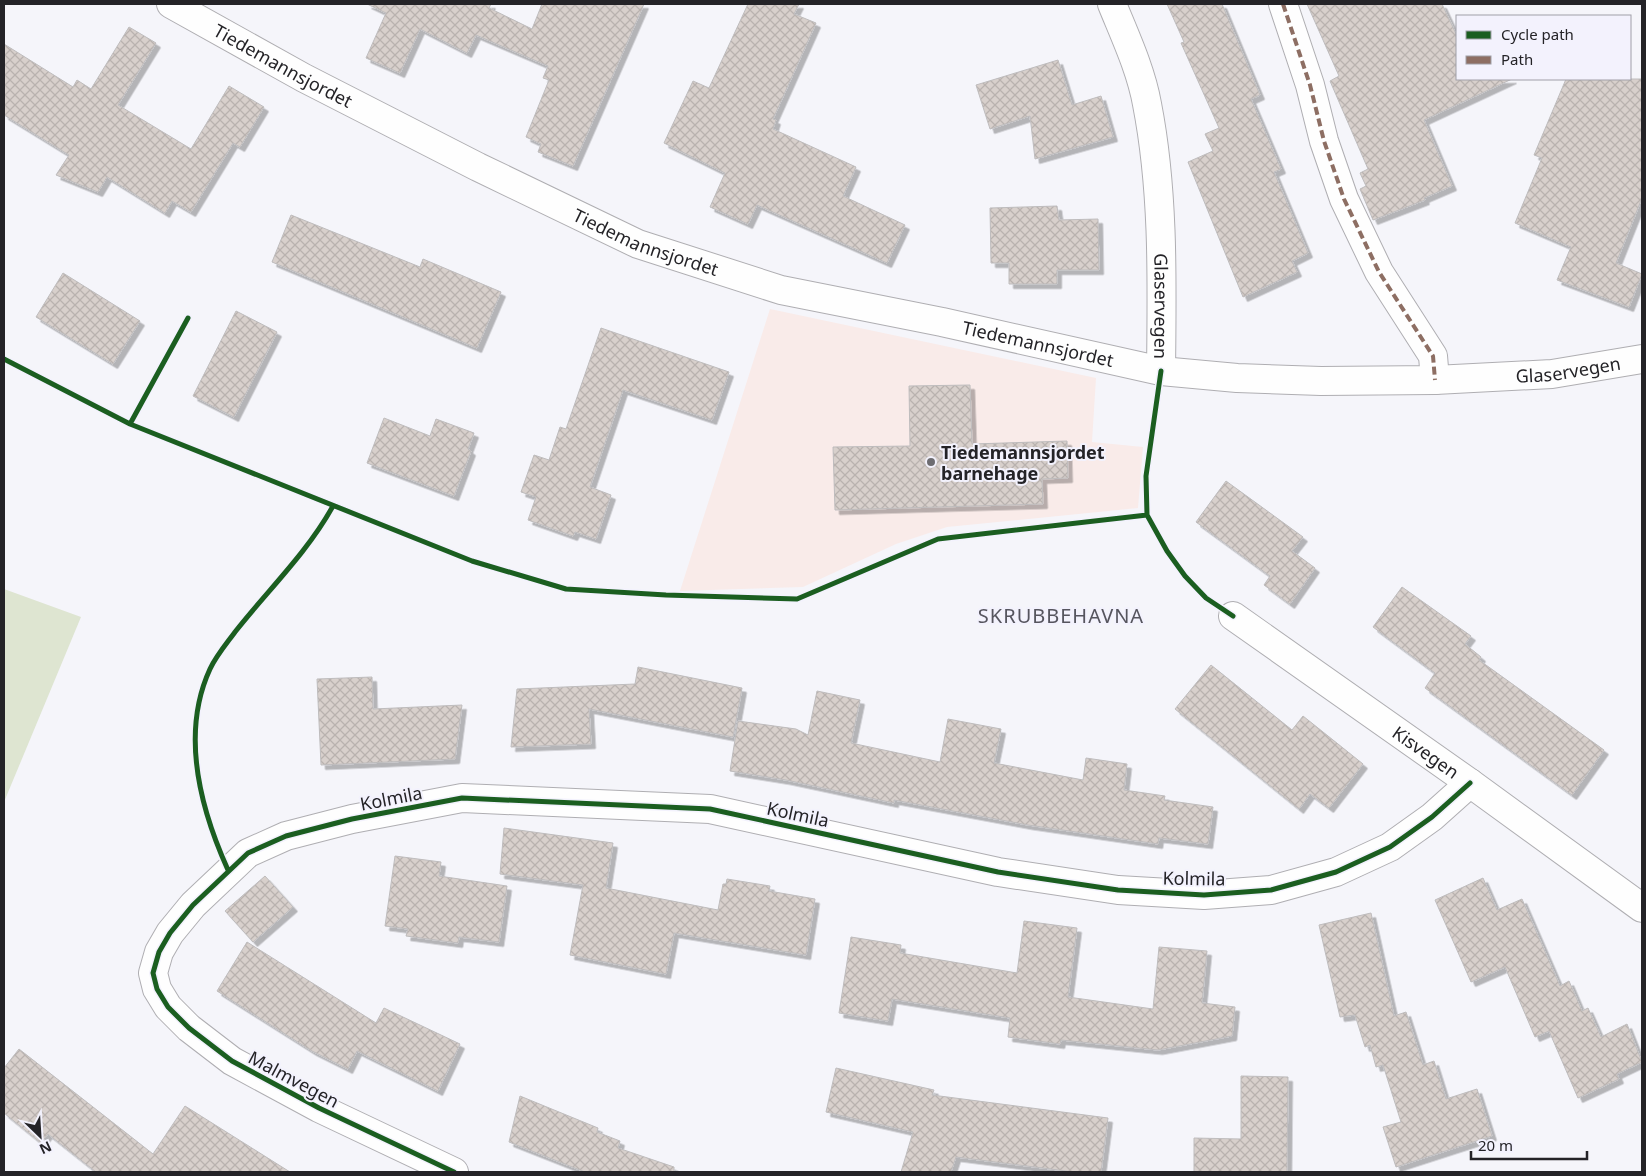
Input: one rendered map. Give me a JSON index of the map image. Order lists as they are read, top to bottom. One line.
{"streets":{"street":["Tiedemannsjordet","Glaservegen","Kisvegen","Kolmila","Malmvegen"]},"crossings":[["Tiedemannsjordet","Glaservegen"],["Kisvegen","Kolmila"],["Kolmila","Malmvegen"]],"districts":["SKRUBBEHAVNA"],"places":["Tiedemannsjordet barnehage"],"legend":["Cycle path","Path"],"scale_bar":"20 m","north":"bottom right"}
